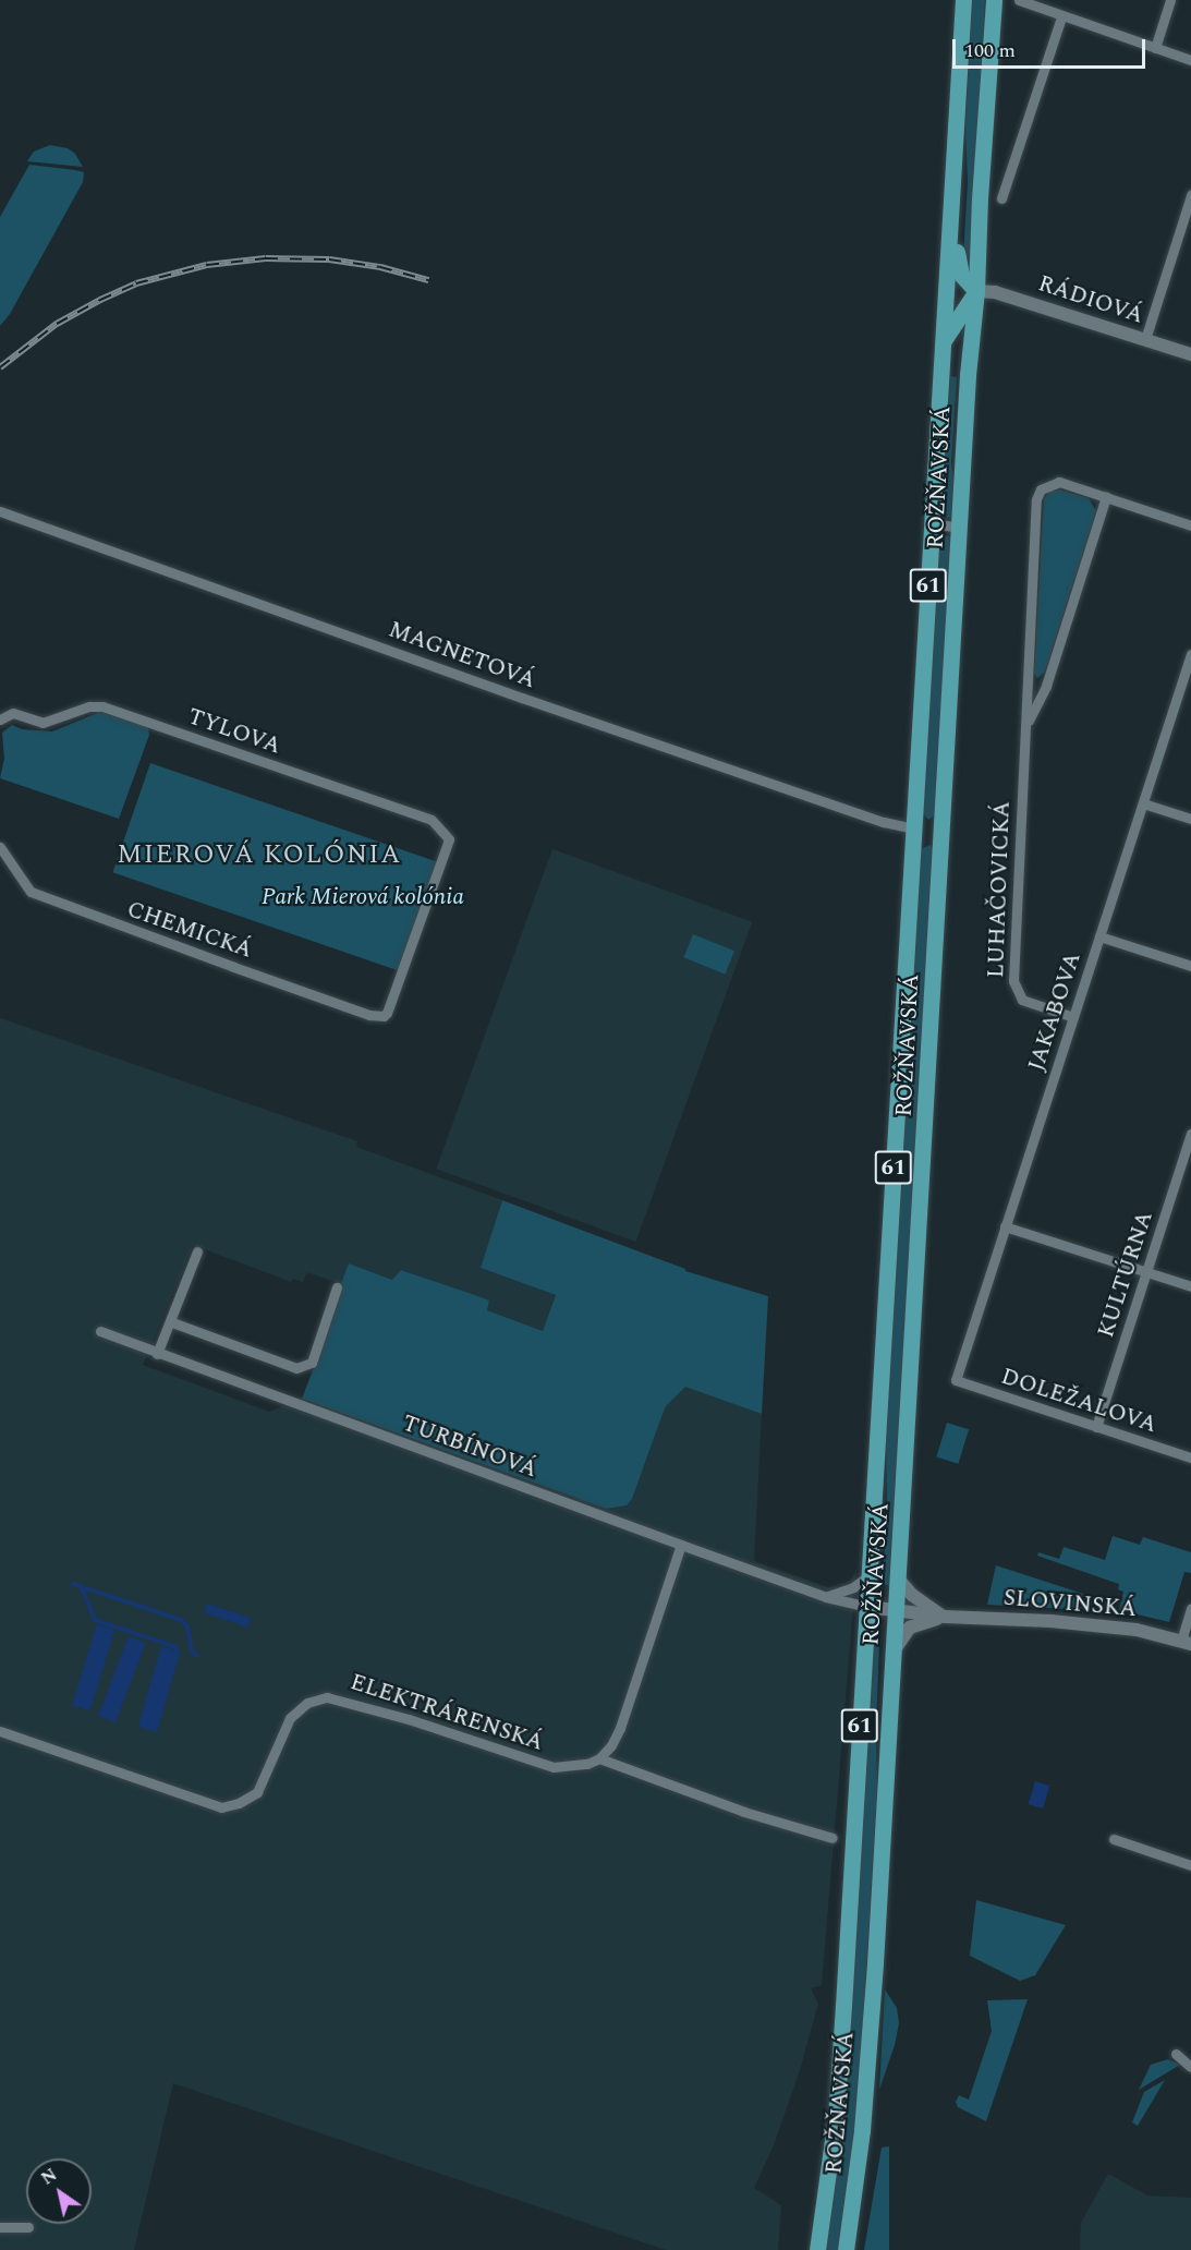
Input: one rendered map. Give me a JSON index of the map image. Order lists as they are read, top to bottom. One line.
{"streets":{"main road":["ROŽŇAVSKÁ","61"],"street":["RÁDIOVÁ","MAGNETOVÁ","TYLOVA","LUHAČOVICKÁ","CHEMICKÁ","JAKABOVA","KULTÚRNA","DOLEŽALOVA","TURBÍNOVÁ","SLOVINSKÁ","ELEKTRÁRENSKÁ"]},"crossings":[["RÁDIOVÁ","ROŽŇAVSKÁ"],["ROŽŇAVSKÁ","MAGNETOVÁ"],["ROŽŇAVSKÁ","TURBÍNOVÁ"],["ROŽŇAVSKÁ","SLOVINSKÁ"],["TYLOVA","CHEMICKÁ"],["LUHAČOVICKÁ","JAKABOVA"],["JAKABOVA","DOLEŽALOVA"],["KULTÚRNA","DOLEŽALOVA"],["TURBÍNOVÁ","SLOVINSKÁ"]],"districts":["MIEROVÁ KOLÓNIA"],"parks":["Park Mierová kolónia"],"scale_bar":"100 m","north":"top left"}
